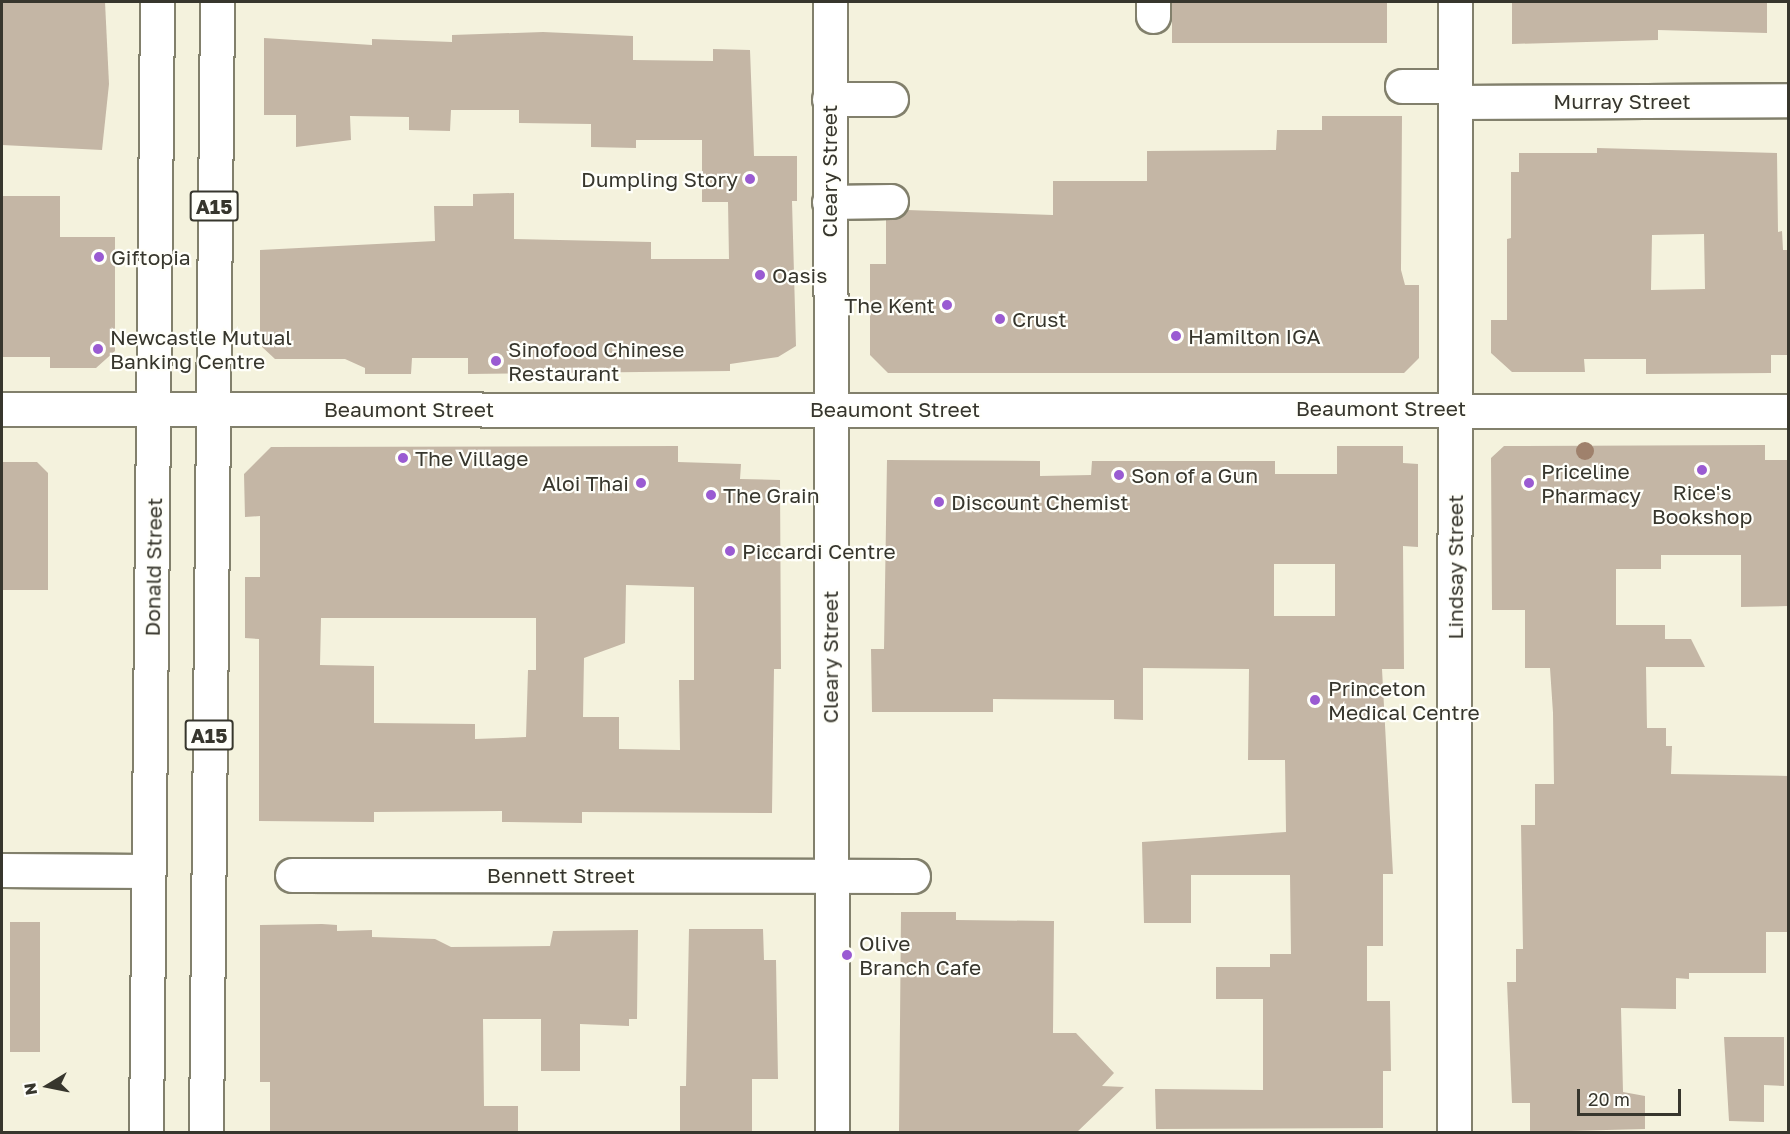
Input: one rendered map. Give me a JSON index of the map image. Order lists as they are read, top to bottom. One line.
{"streets":{"main road":["Murray Street","Cleary Street","A15","Beaumont Street","Donald Street","Lindsay Street","Bennett Street"]},"crossings":[["Murray Street","Lindsay Street"],["Cleary Street","Beaumont Street"],["Cleary Street","Bennett Street"],["A15","Beaumont Street"],["Beaumont Street","Donald Street"],["Beaumont Street","Lindsay Street"]],"places":["Dumpling Story","Giftopia","Oasis","The Kent","Crust","Hamilton IGA","Newcastle Mutual Banking Centre","Sinofood Chinese Restaurant","The Village","Rice's Bookshop","Son of a Gun","Aloi Thai","Priceline Pharmacy","The Grain","Discount Chemist","Piccardi Centre","Princeton Medical Centre","Olive Branch Cafe"],"scale_bar":"20 m","north":"left"}
